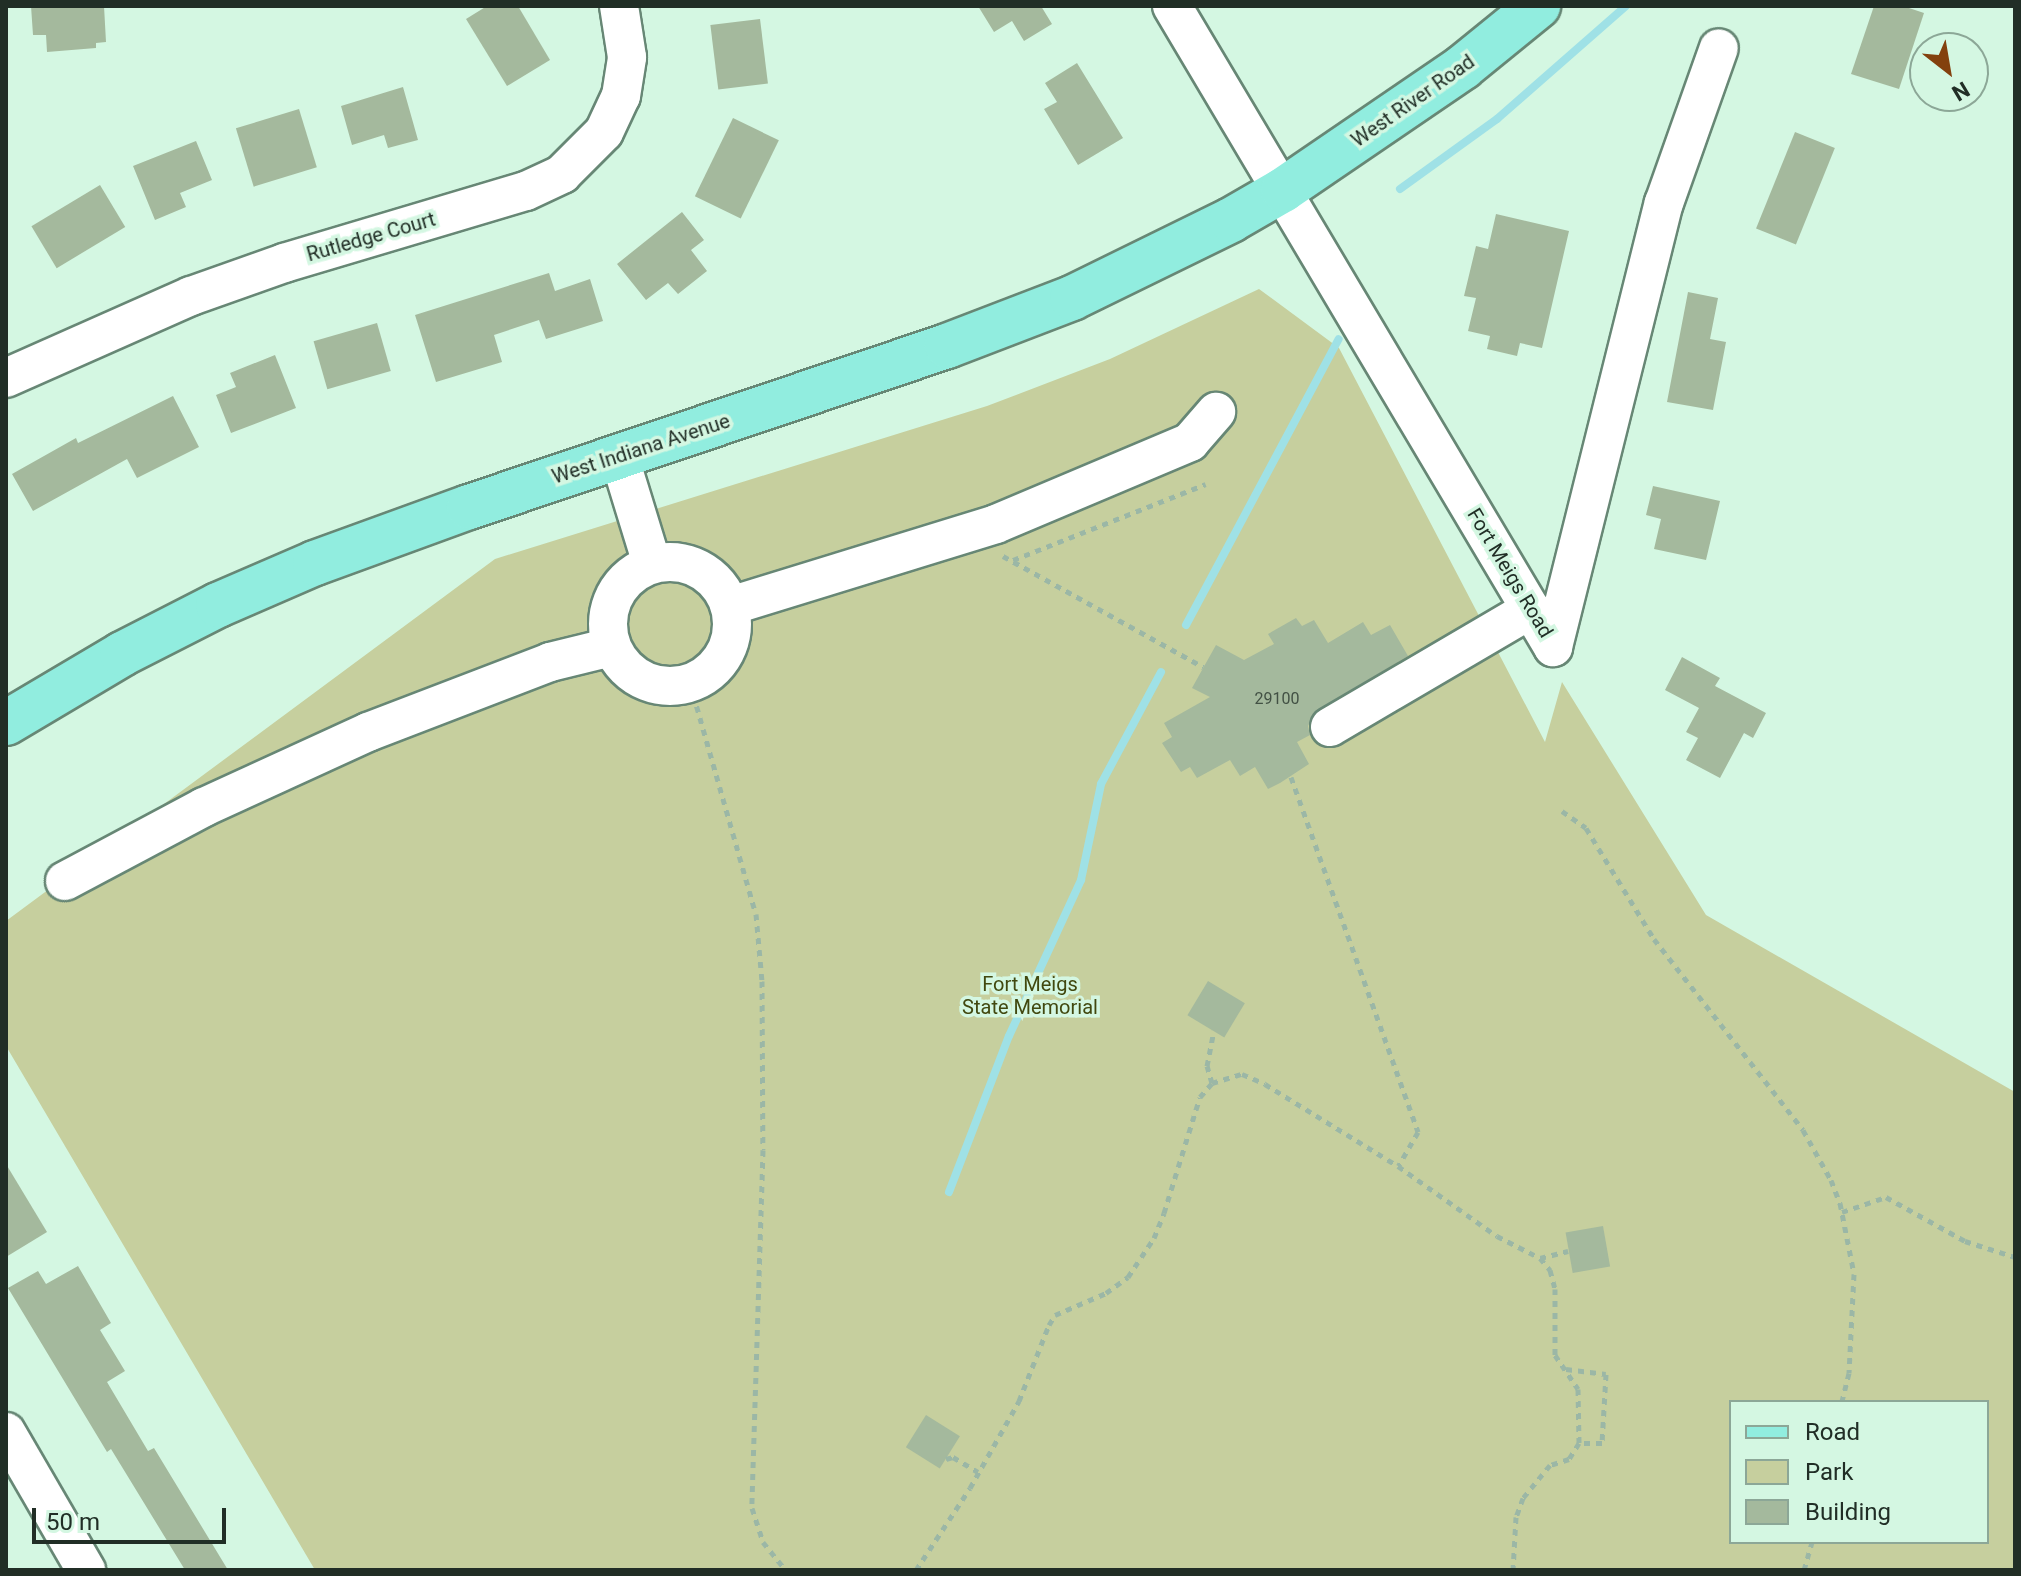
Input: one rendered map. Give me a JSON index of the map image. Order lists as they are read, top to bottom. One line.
{"streets":{"main road":["West River Road","West Indiana Avenue"],"street":["Rutledge Court","Fort Meigs Road"]},"crossings":[["West River Road","West Indiana Avenue"],["West River Road","Fort Meigs Road"],["West Indiana Avenue","Fort Meigs Road"]],"parks":["Fort Meigs State Memorial"],"house_numbers":["29100"],"legend":["Road","Park","Building"],"scale_bar":"50 m","north":"bottom right"}
